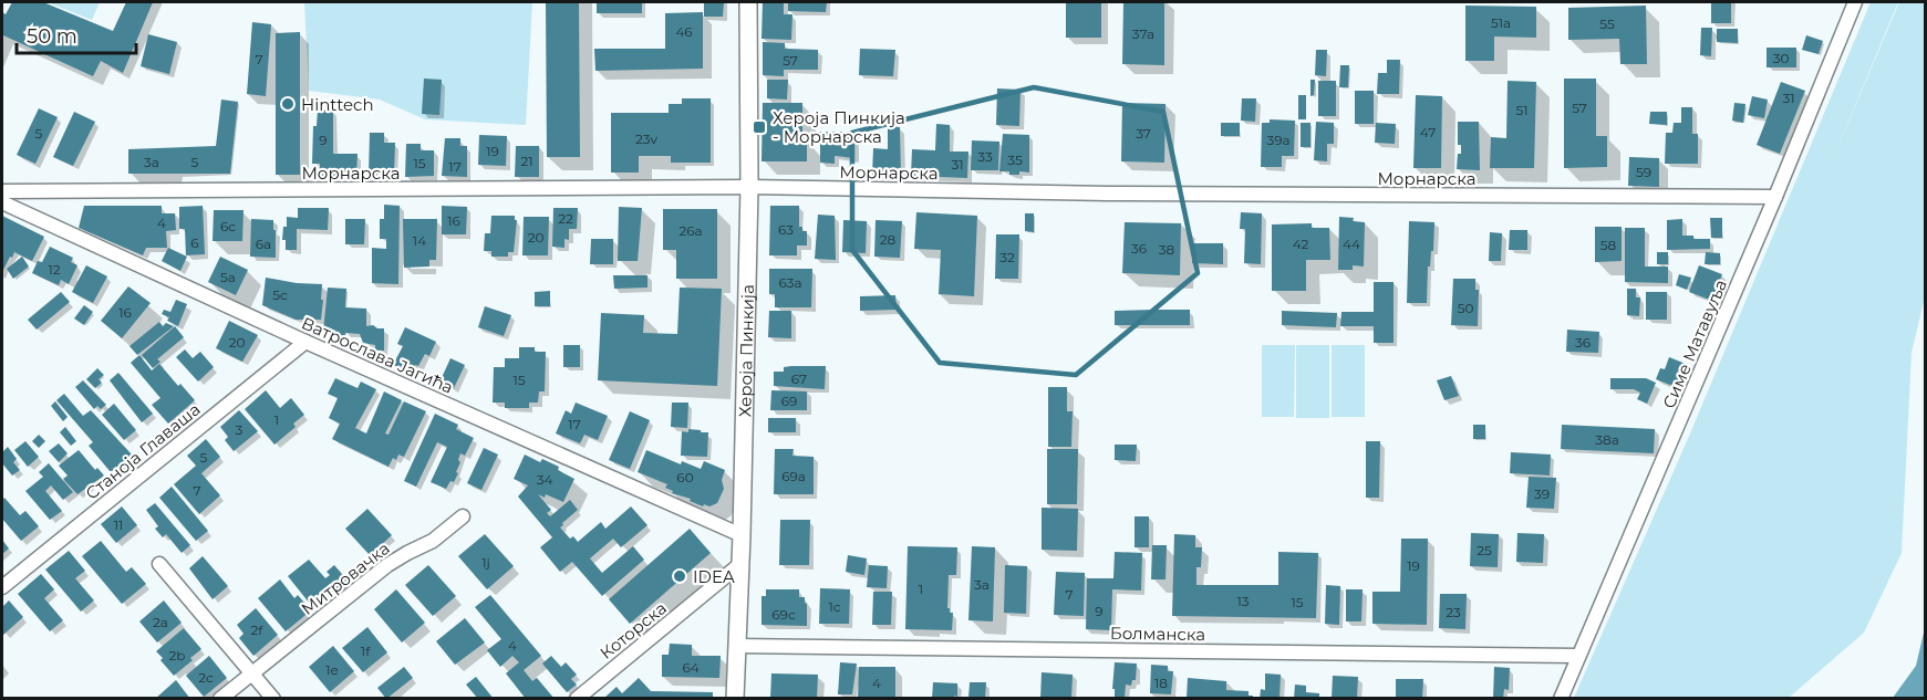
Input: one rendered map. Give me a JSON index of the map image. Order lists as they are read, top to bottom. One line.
{"streets":{"street":["Морнарска","Симе Матавуља","Хероја Пинкија","Ватрослава Јагића","Станоја Главаша","Митровачка","Которска","Болманска"]},"crossings":[["Морнарска","Симе Матавуља"],["Морнарска","Хероја Пинкија"],["Симе Матавуља","Болманска"],["Хероја Пинкија","Ватрослава Јагића"],["Хероја Пинкија","Которска"],["Хероја Пинкија","Болманска"],["Ватрослава Јагића","Станоја Главаша"]],"places":{"other":["Hinttech","IDEA"],"transit":["Хероја Пинкија - Морнарска"]},"house_numbers":["51a","55","46","37a","30","7","57","31","57","51","47","5","37","23v","9","39a","19","33","35","21","3a","5","15","31","17","59","22","16","4","6c","63","26a","20","28","14","6","6a","42","44","58","36","38","32","12","5a","63a","5c","50","16","20","36","67","15","69","1","17","3","38a","5","69a","60","34","7","39","11","25","1j","19","3a","1","7","13","15","1c","9","23","69c","2a","2f","4","1f","2b","64","1e","2c","4","18"],"scale_bar":"50 m"}
